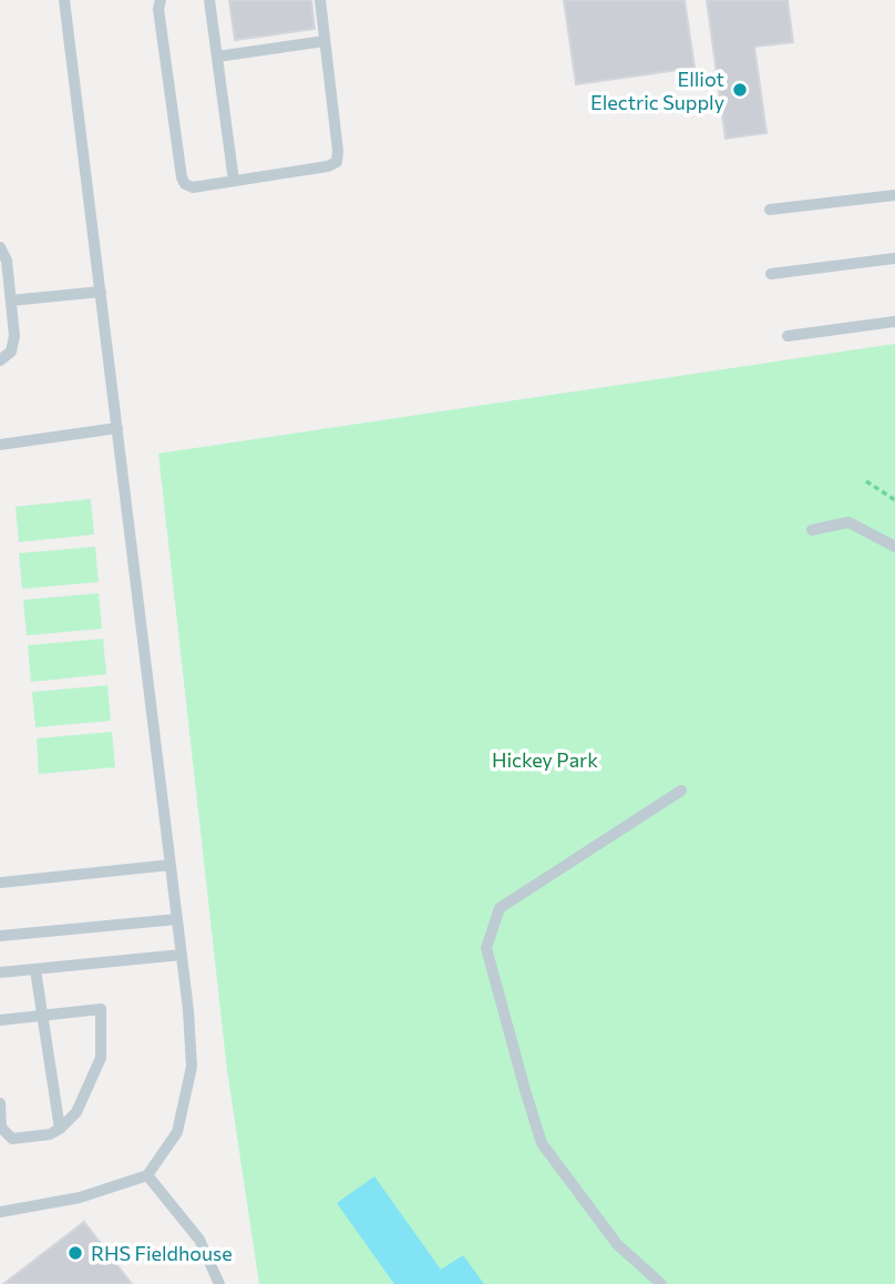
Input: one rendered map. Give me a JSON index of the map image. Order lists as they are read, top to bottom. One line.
{"parks":["Hickey Park"],"places":["Elliot Electric Supply","RHS Fieldhouse"]}
